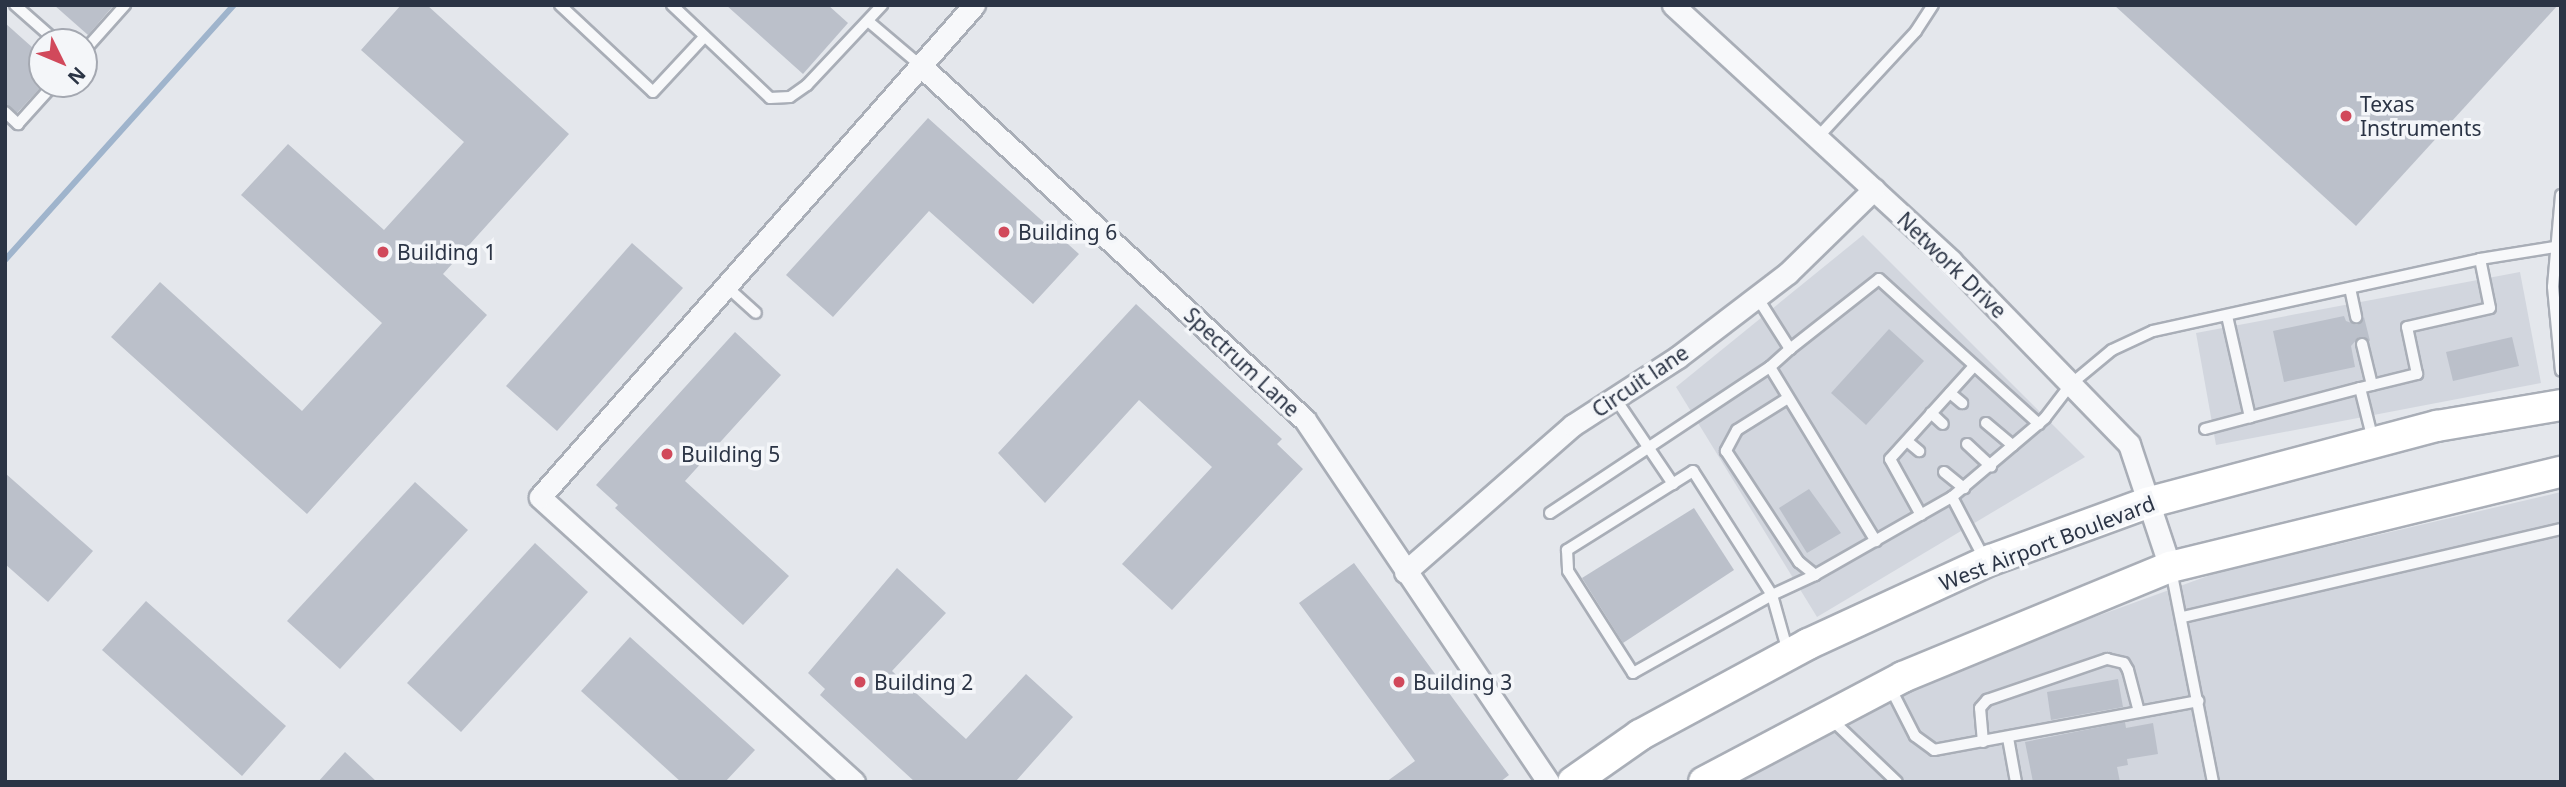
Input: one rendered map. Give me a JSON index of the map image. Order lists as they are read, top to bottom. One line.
{"streets":{"main road":["West Airport Boulevard"],"street":["Network Drive","Spectrum Lane","Circuit lane"]},"crossings":[["Network Drive","Circuit lane"],["Network Drive","West Airport Boulevard"],["Spectrum Lane","Circuit lane"]],"places":["Texas Instruments","Building 6","Building 1","Building 5","Building 2","Building 3"],"north":"bottom right"}
